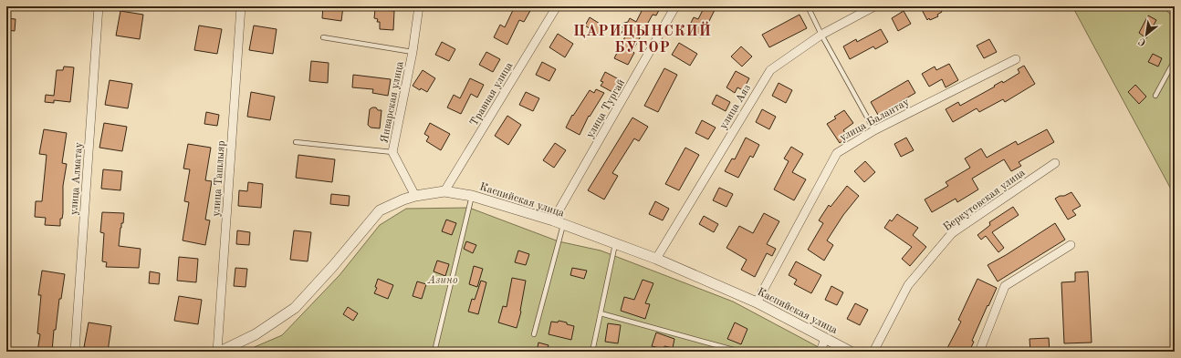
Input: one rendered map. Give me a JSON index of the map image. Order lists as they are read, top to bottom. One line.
{"streets":{"street":["Травная улица","Январская улица","улица Аяз","улица Тургай","улица Балантау","улица Алматау","улица Ташлыяр","Каспийская улица","Беркутовская улица"]},"crossings":[["Травная улица","Каспийская улица"],["Январская улица","Каспийская улица"],["улица Аяз","Каспийская улица"],["улица Тургай","Каспийская улица"],["улица Балантау","Каспийская улица"]],"districts":["ЦАРИЦЫНСКИЙ БУГОР"],"parks":["Азино"],"north":"bottom left"}
